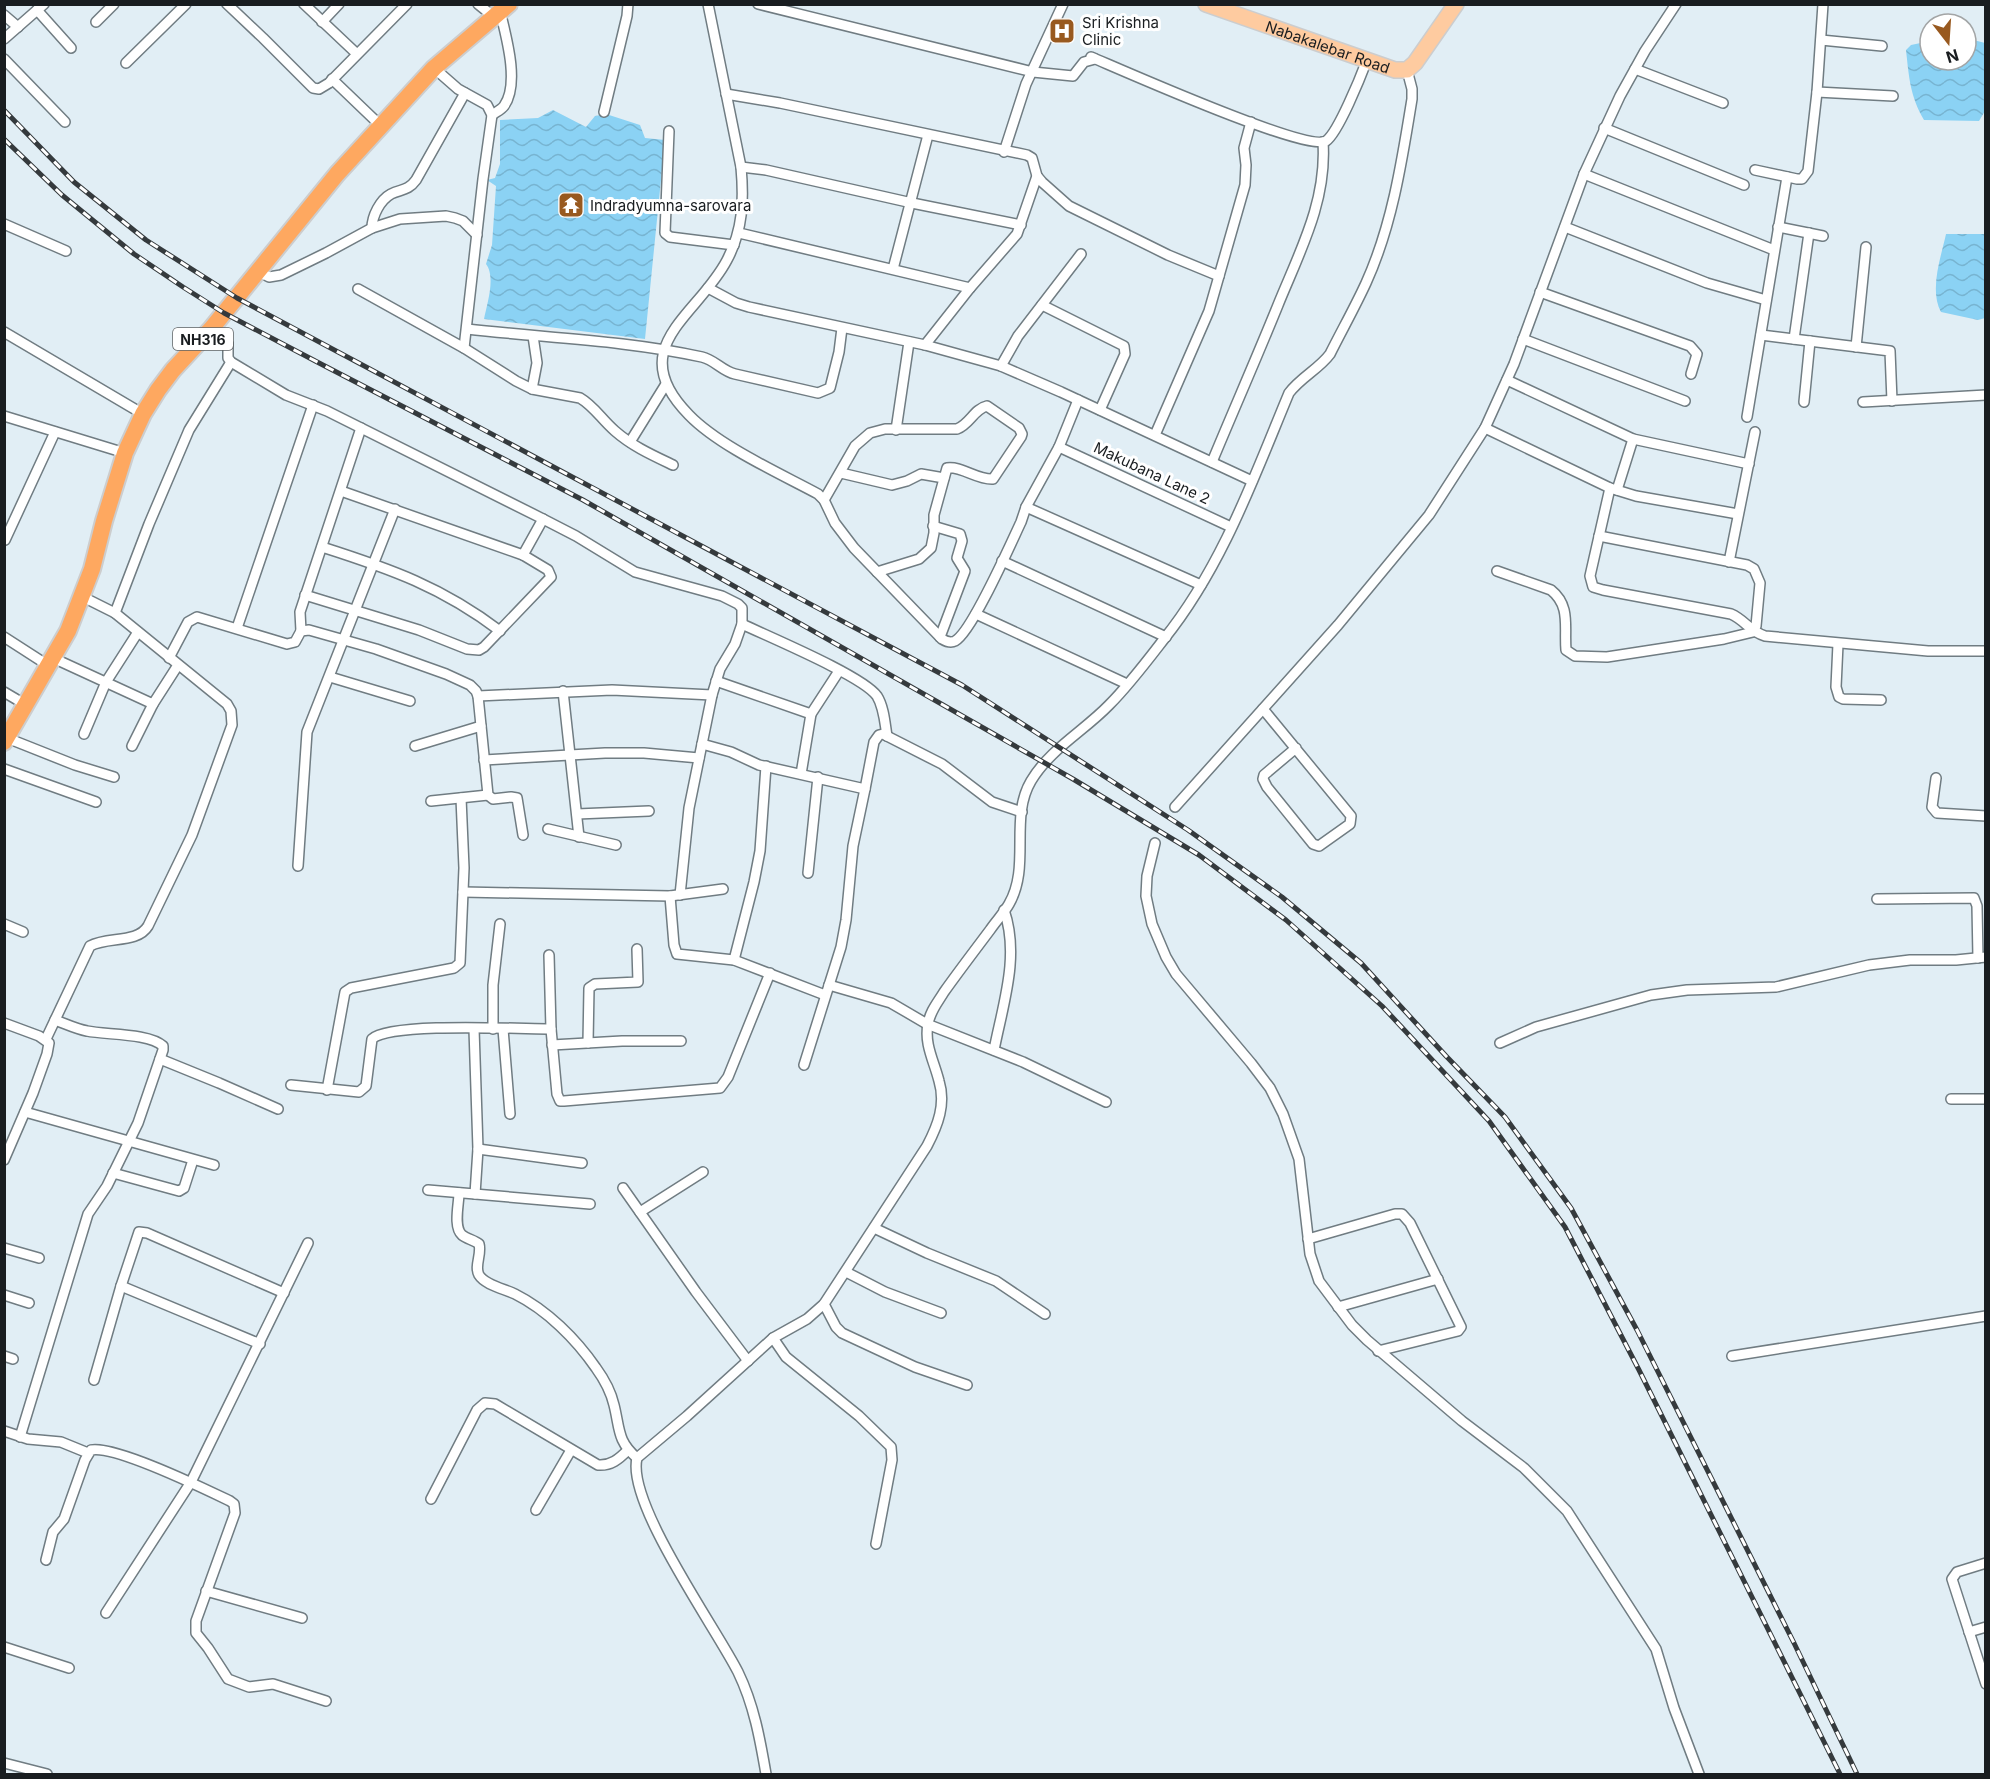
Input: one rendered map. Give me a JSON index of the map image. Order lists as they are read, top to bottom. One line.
{"streets":{"highway":["NH316"],"main road":["Nabakalebar Road"],"street":["Makubana Lane 2"]},"places":{"hospital":["Sri Krishna Clinic"],"temple":["Indradyumna-sarovara"]},"north":"bottom"}
